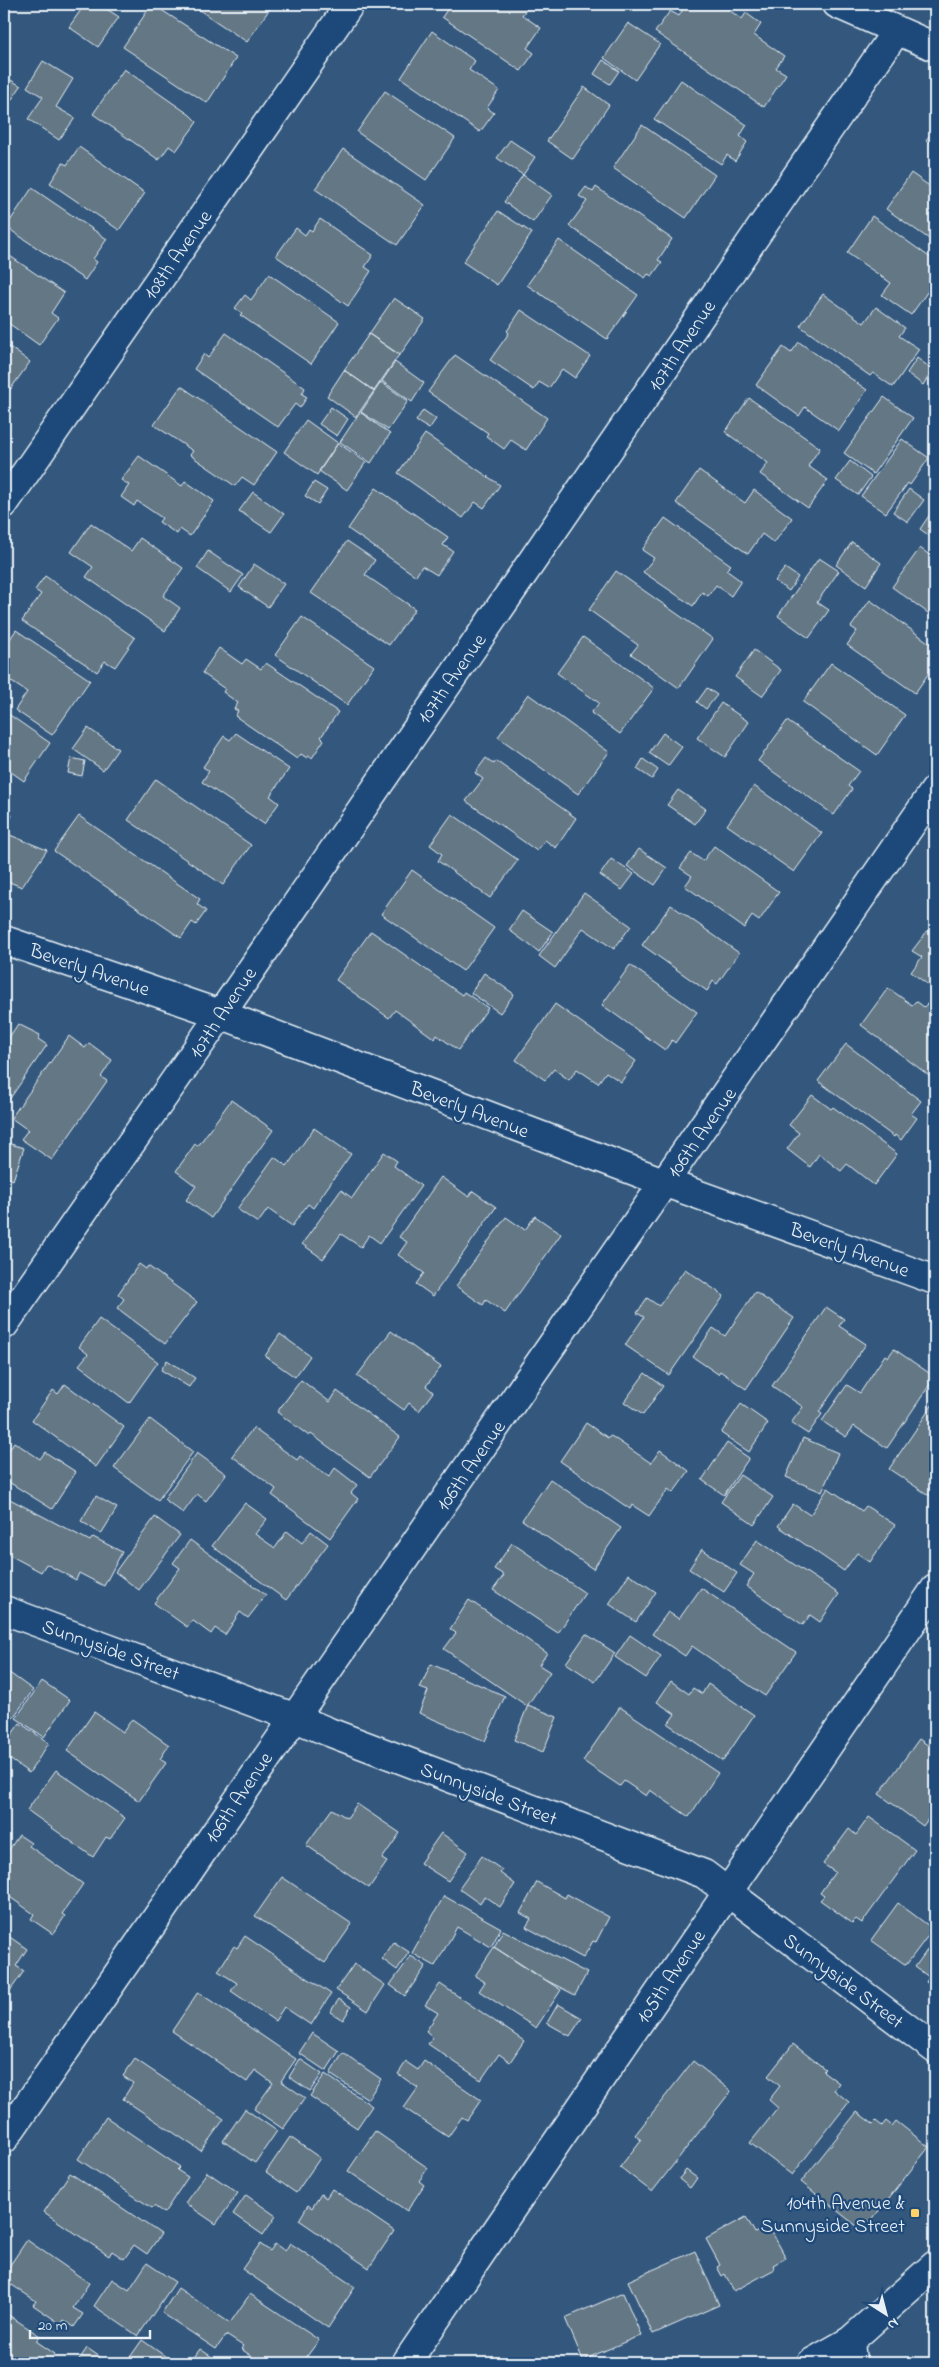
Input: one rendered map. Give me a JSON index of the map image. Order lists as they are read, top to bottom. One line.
{"streets":{"street":["108th Avenue","107th Avenue","Beverly Avenue","106th Avenue","Sunnyside Street","105th Avenue"]},"crossings":[["107th Avenue","Beverly Avenue"],["Beverly Avenue","106th Avenue"],["106th Avenue","Sunnyside Street"],["Sunnyside Street","105th Avenue"]],"places":{"transit":["104th Avenue & Sunnyside Street"]},"scale_bar":"20 m","north":"bottom right"}
